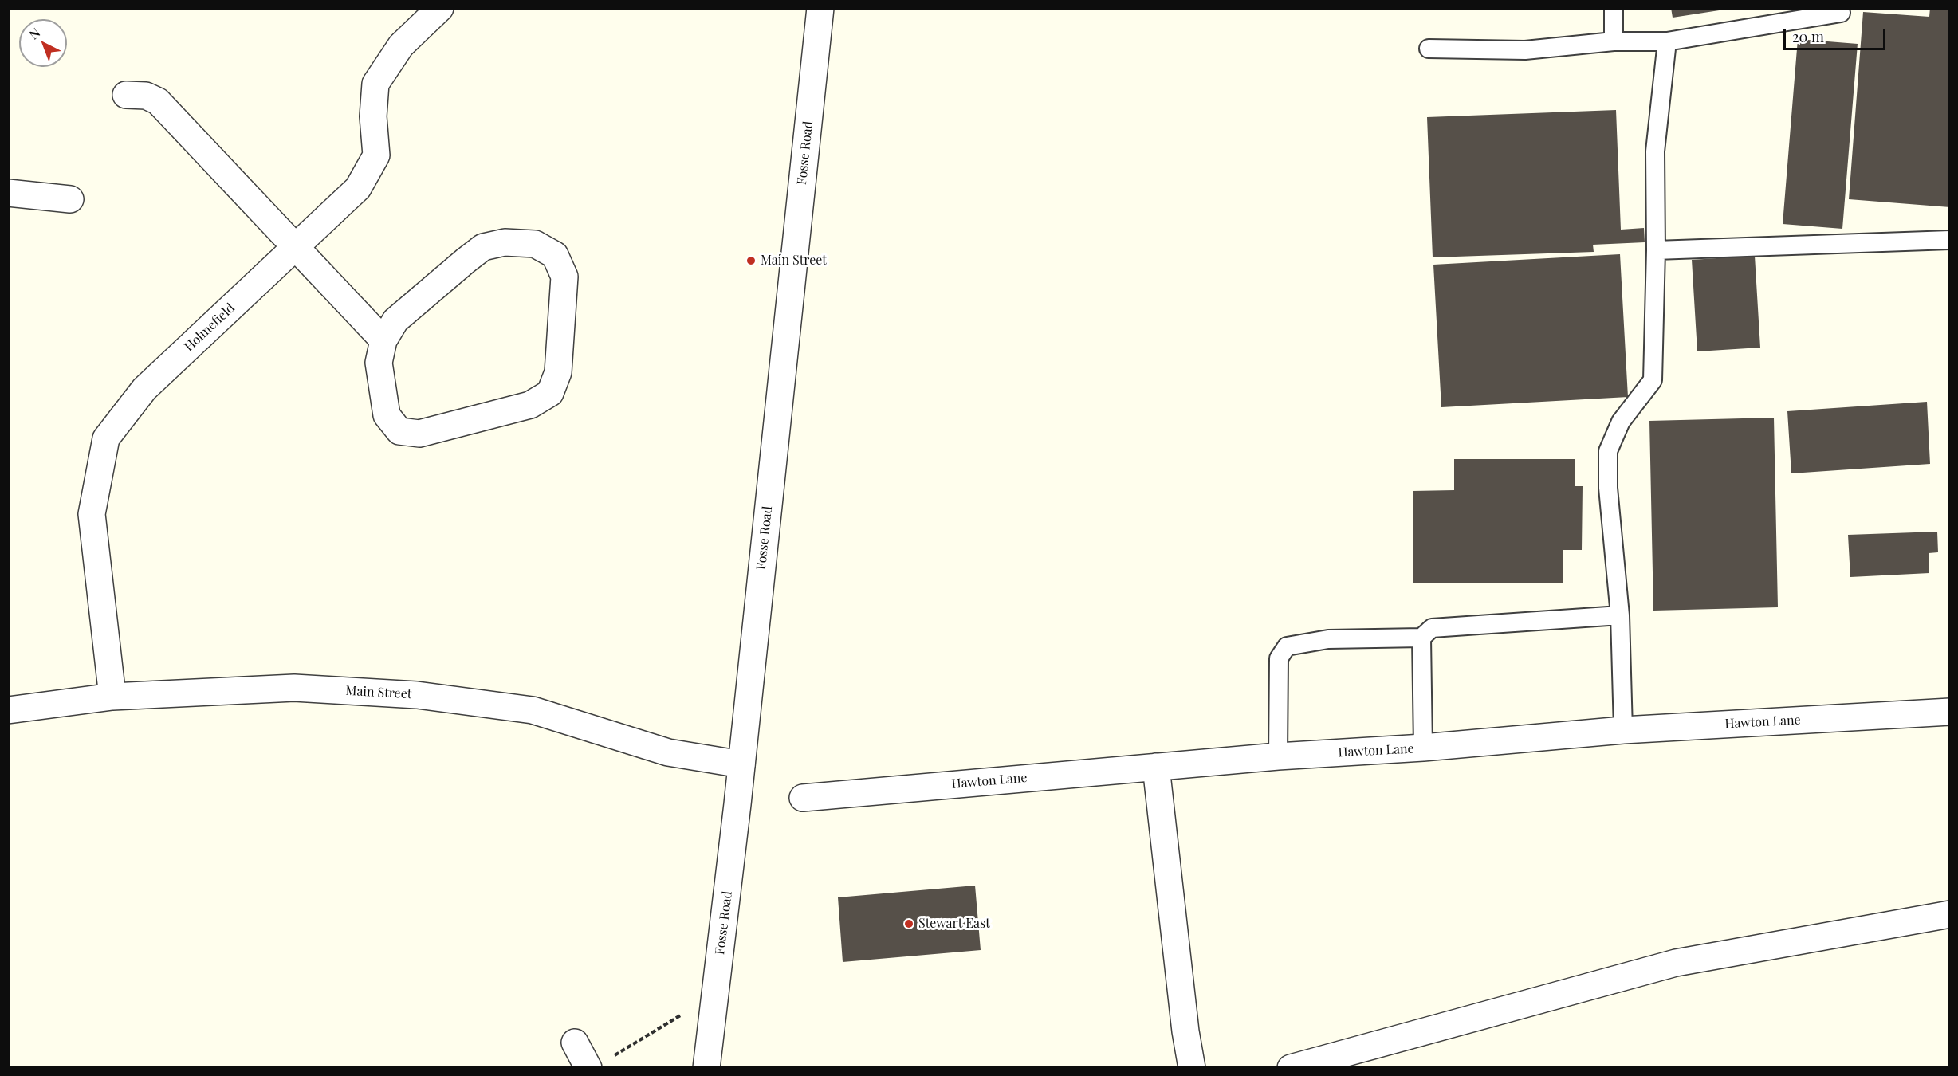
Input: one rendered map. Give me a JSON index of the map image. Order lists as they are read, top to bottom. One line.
{"streets":{"street":["Fosse Road","Holmefield","Main Street","Hawton Lane"]},"crossings":[["Fosse Road","Main Street"],["Holmefield","Main Street"]],"places":["Main Street","Stewart East"],"scale_bar":"20 m","north":"top left"}
